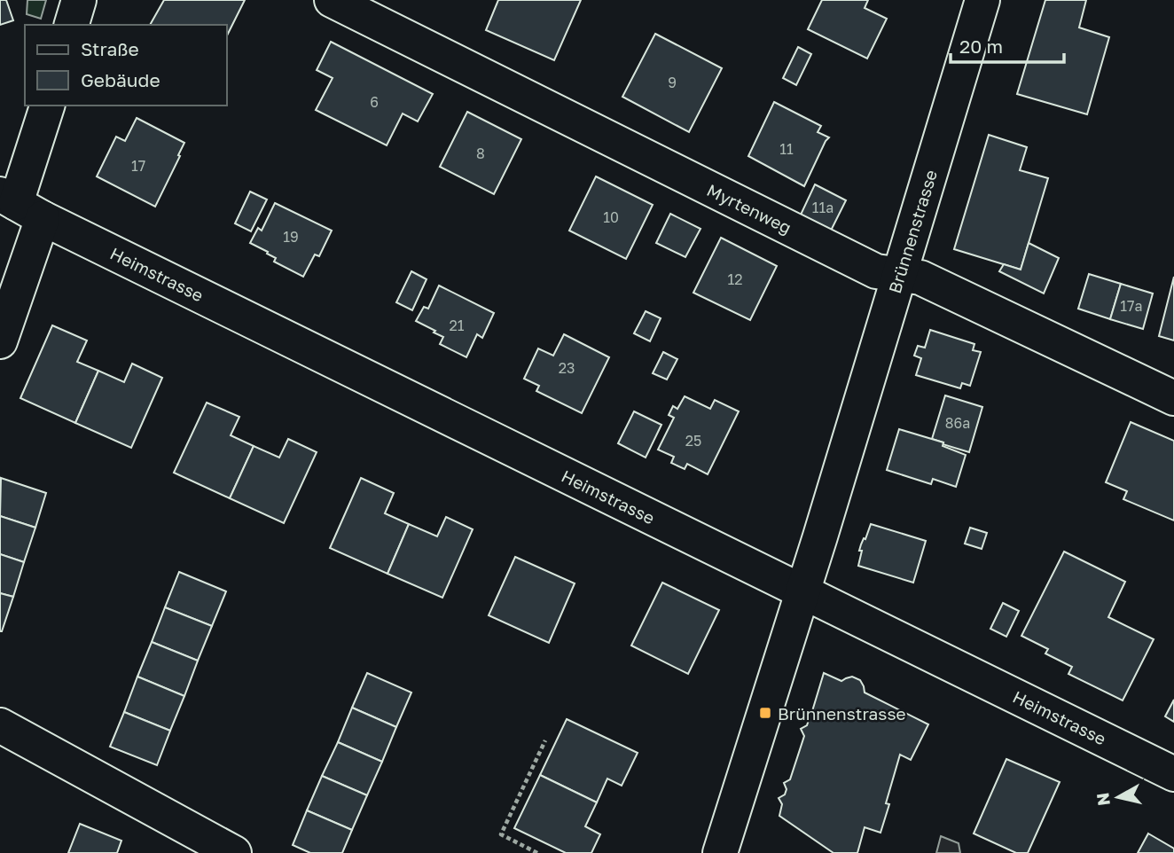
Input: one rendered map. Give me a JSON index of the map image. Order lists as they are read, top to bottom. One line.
{"streets":{"street":["Myrtenweg","Brünnenstrasse","Heimstrasse"]},"crossings":[["Myrtenweg","Brünnenstrasse"],["Brünnenstrasse","Heimstrasse"]],"places":{"transit":["Brünnenstrasse"]},"house_numbers":["9","6","11","8","17","11a","10","19","12","17a","21","23","86a","25"],"legend":["Straße","Gebäude"],"scale_bar":"20 m","north":"left"}
